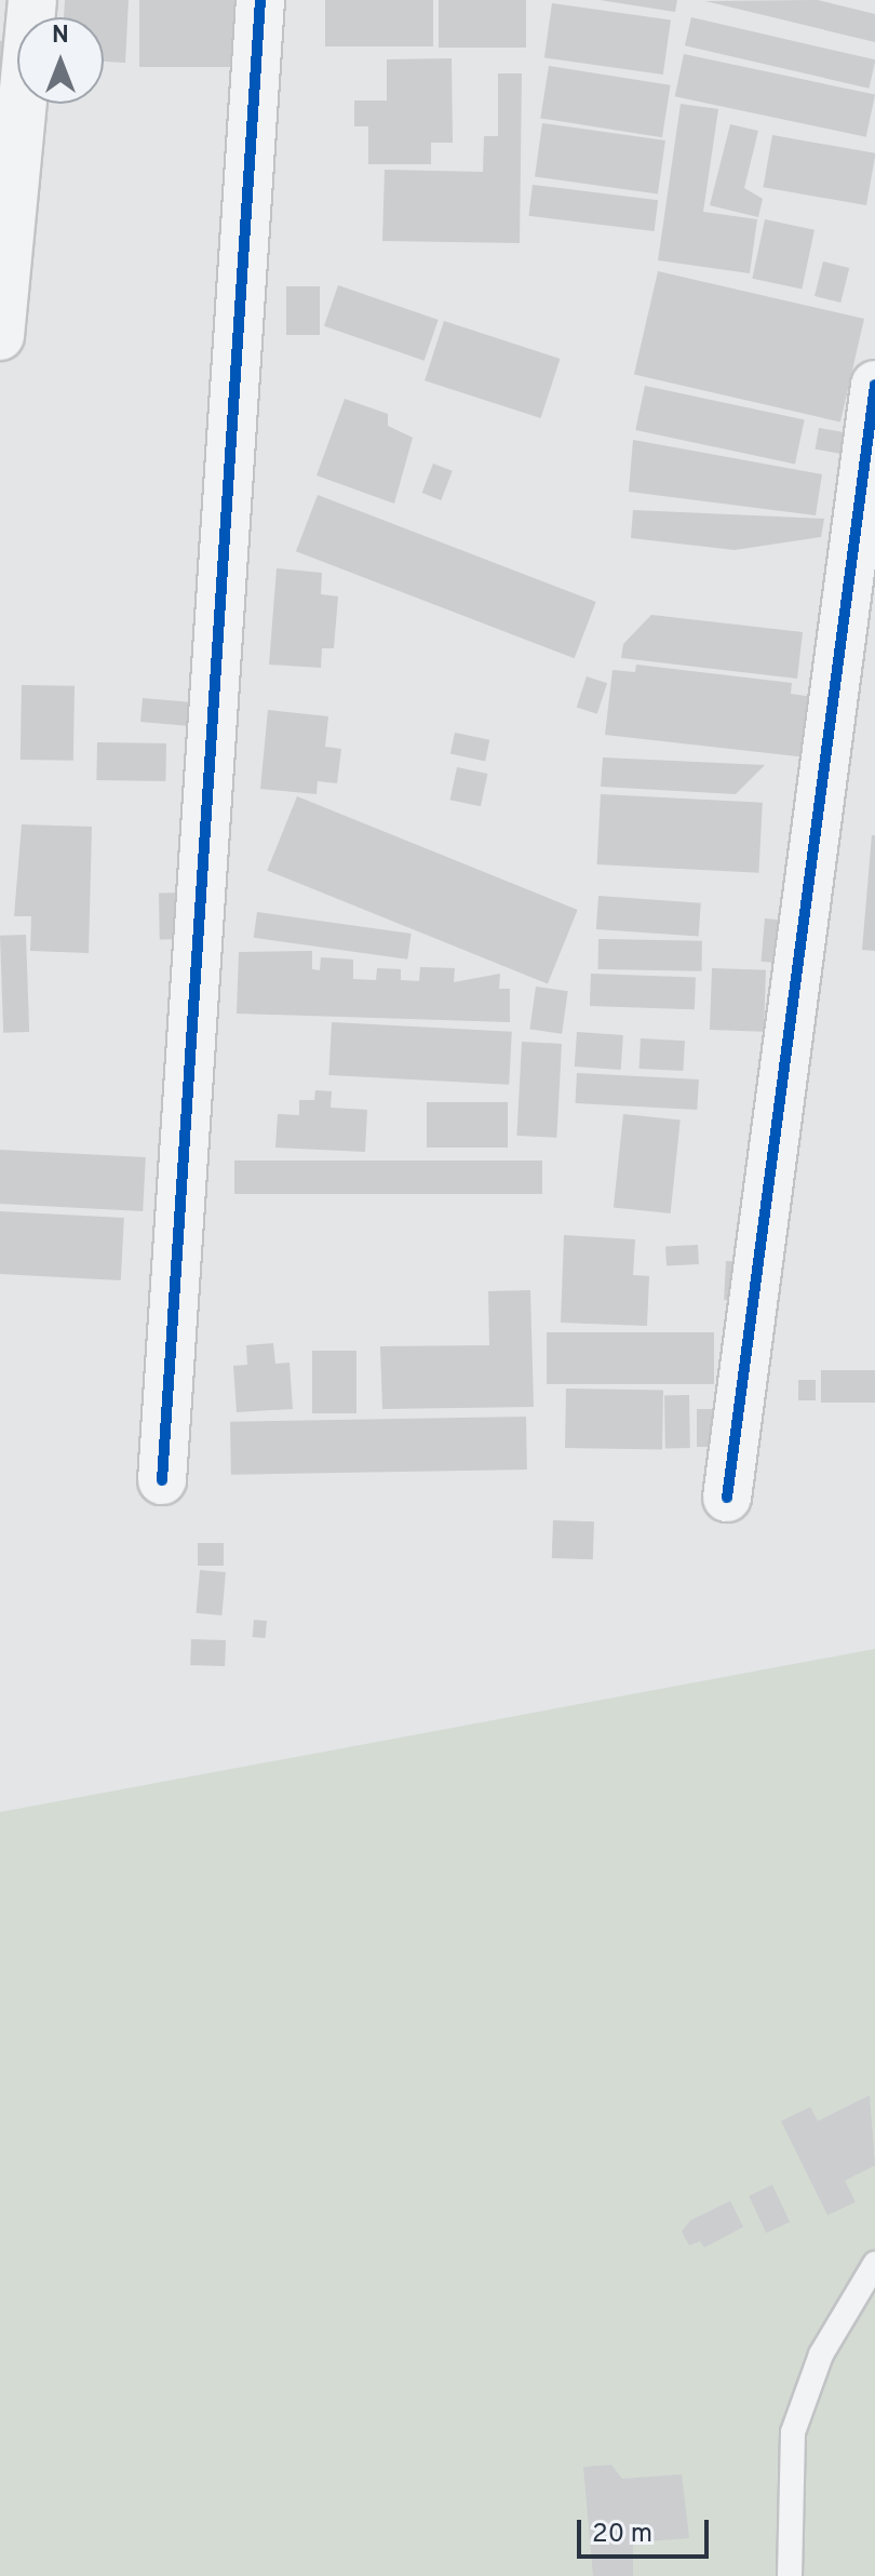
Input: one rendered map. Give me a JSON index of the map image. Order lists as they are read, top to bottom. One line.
{"scale_bar":"20 m","north":"top"}
